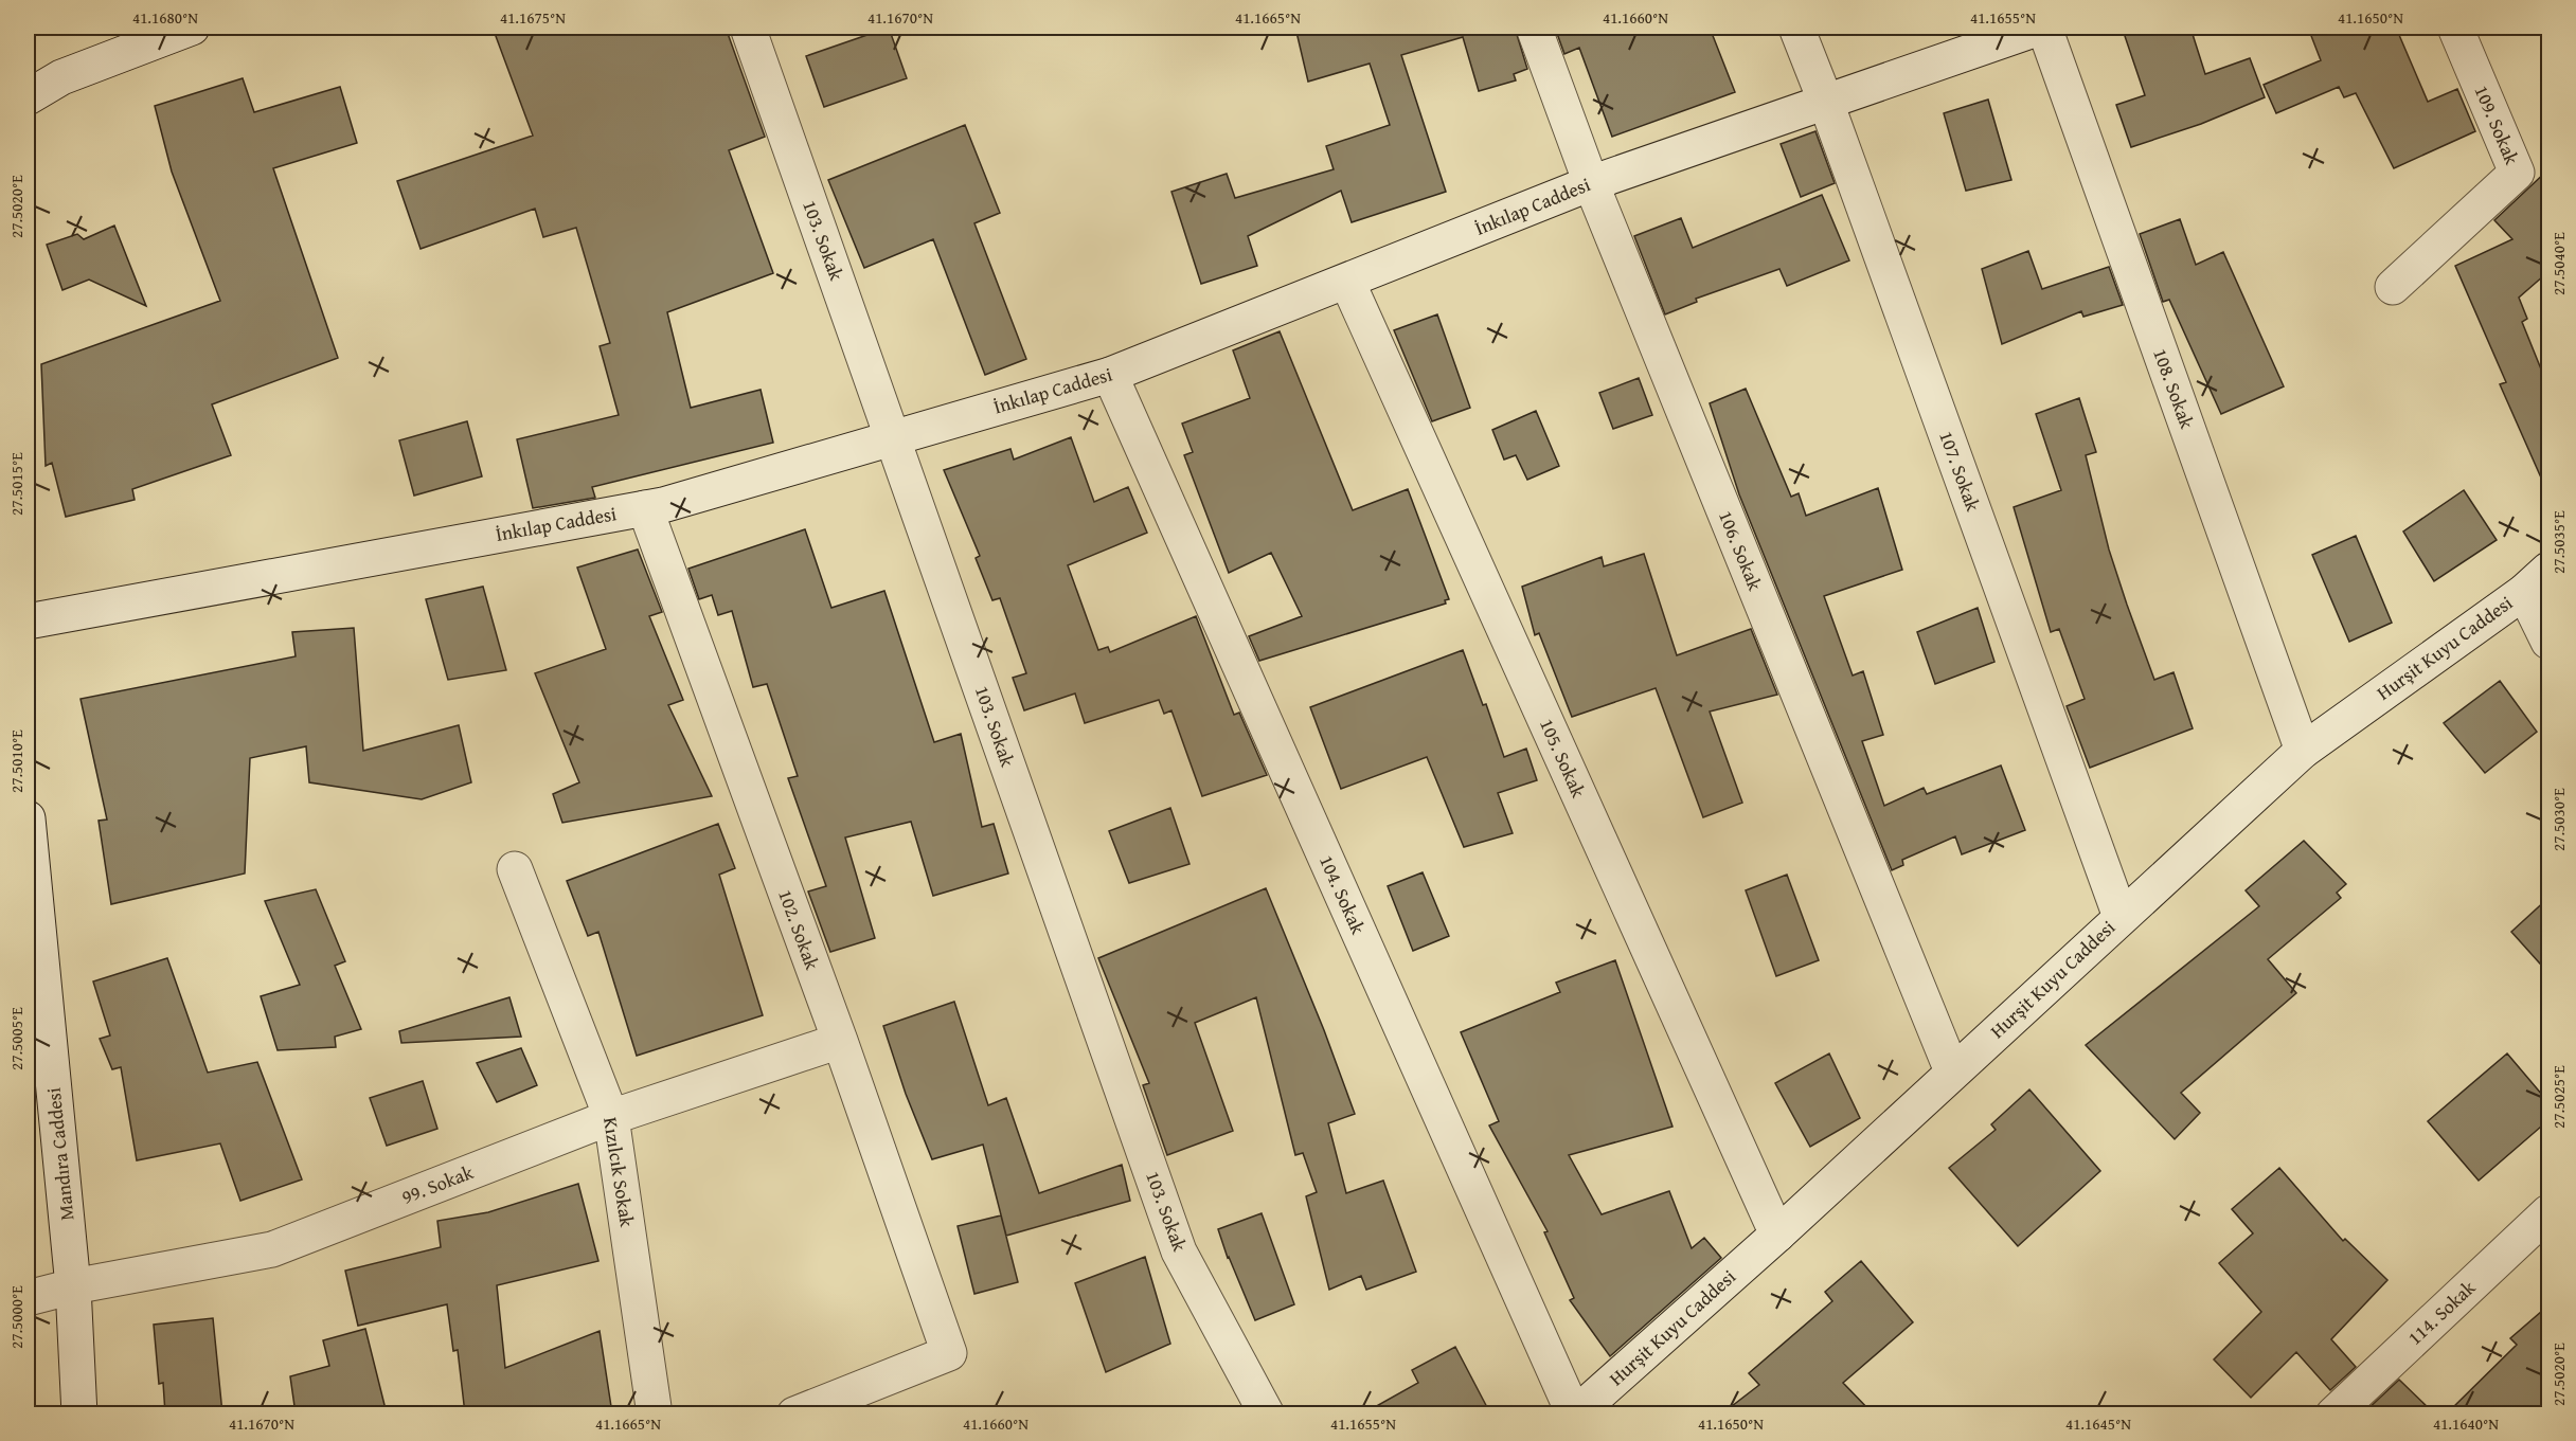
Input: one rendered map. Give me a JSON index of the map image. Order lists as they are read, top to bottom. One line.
{"streets":{"street":["109. Sokak","İnkılap Caddesi","103. Sokak","108. Sokak","107. Sokak","106. Sokak","Hurşit Kuyu Caddesi","105. Sokak","104. Sokak","102. Sokak","Mandıra Caddesi","Kızılcık Sokak","99. Sokak","114. Sokak"]},"crossings":[["İnkılap Caddesi","103. Sokak"],["İnkılap Caddesi","108. Sokak"],["İnkılap Caddesi","107. Sokak"],["İnkılap Caddesi","106. Sokak"],["İnkılap Caddesi","105. Sokak"],["İnkılap Caddesi","104. Sokak"],["İnkılap Caddesi","102. Sokak"],["108. Sokak","Hurşit Kuyu Caddesi"],["107. Sokak","Hurşit Kuyu Caddesi"],["106. Sokak","Hurşit Kuyu Caddesi"],["Hurşit Kuyu Caddesi","105. Sokak"],["Hurşit Kuyu Caddesi","104. Sokak"],["102. Sokak","99. Sokak"],["Mandıra Caddesi","99. Sokak"],["Kızılcık Sokak","99. Sokak"]],"coordinates":["41.1680°N","41.1675°N","41.1670°N","41.1665°N","41.1660°N","41.1655°N","41.1650°N","27.5020°E","27.5040°E","27.5015°E","27.5035°E","27.5010°E","27.5030°E","27.5005°E","27.5025°E","27.5000°E","41.1645°N","41.1640°N"]}
